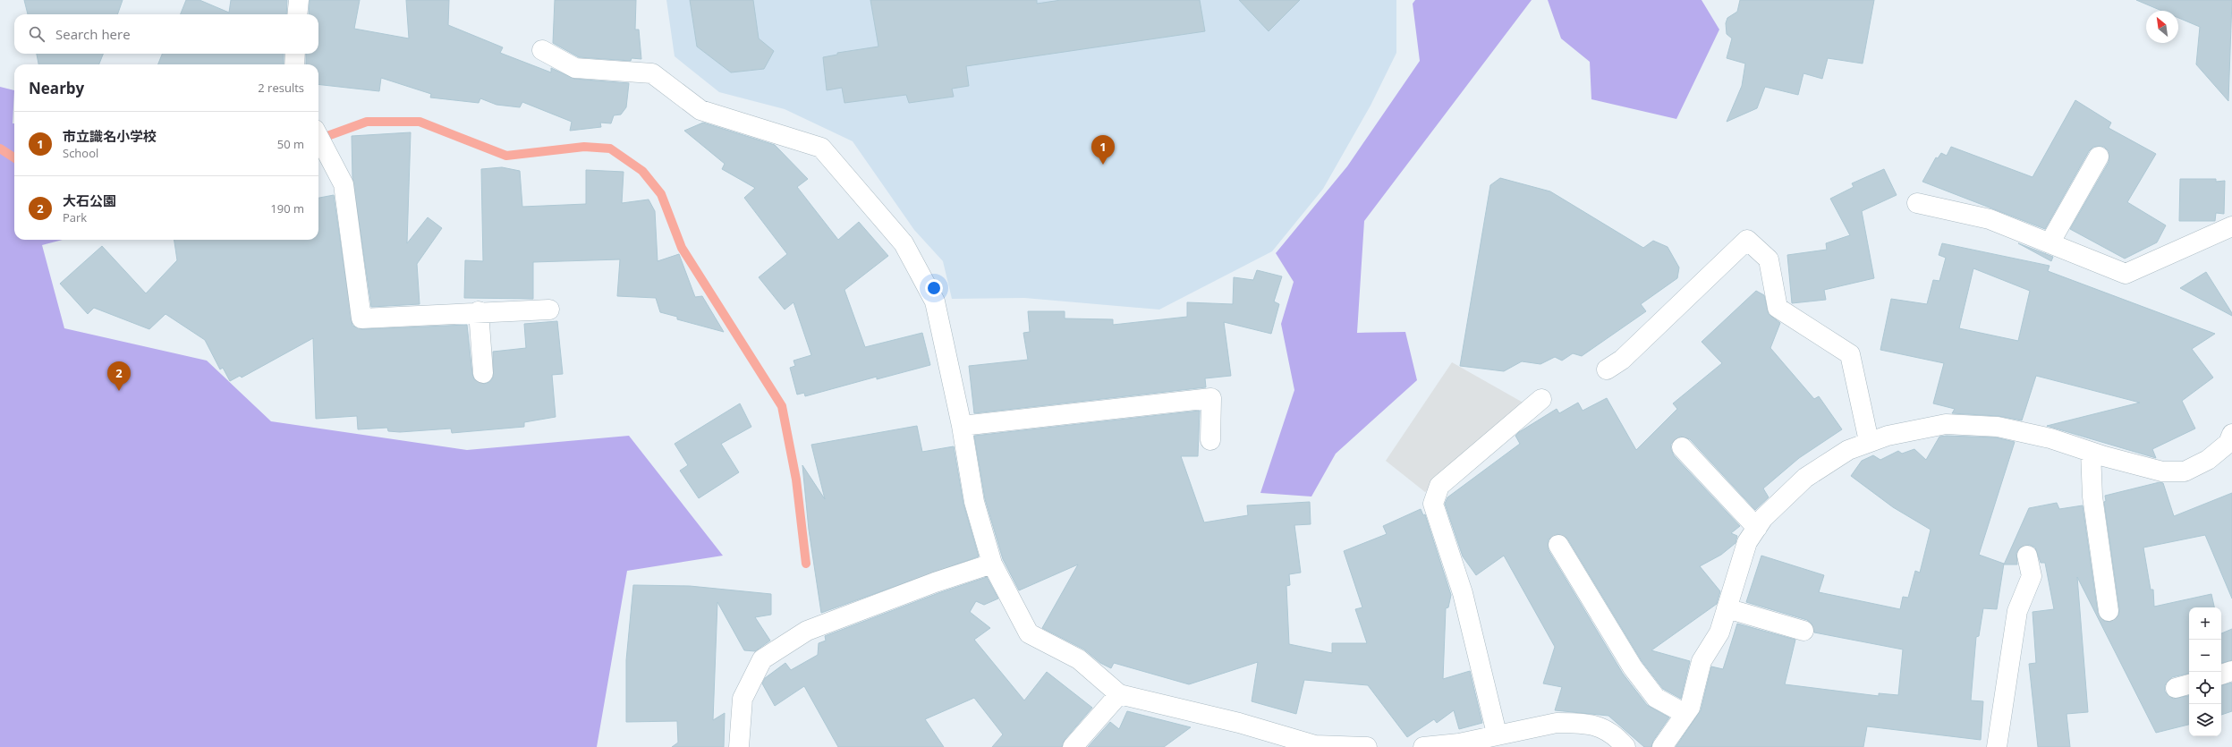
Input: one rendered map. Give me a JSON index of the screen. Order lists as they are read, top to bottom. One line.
{"north":"top left","page":{"search":"Search here","heading":["Nearby","2 results"],"list":[{"mark":"1","name":"市立識名小学校","note":"School","value":"50 m"},{"mark":"2","name":"大石公園","note":"Park","value":"190 m"}],"pins":["1","2"],"map_buttons":["+","−"]}}
